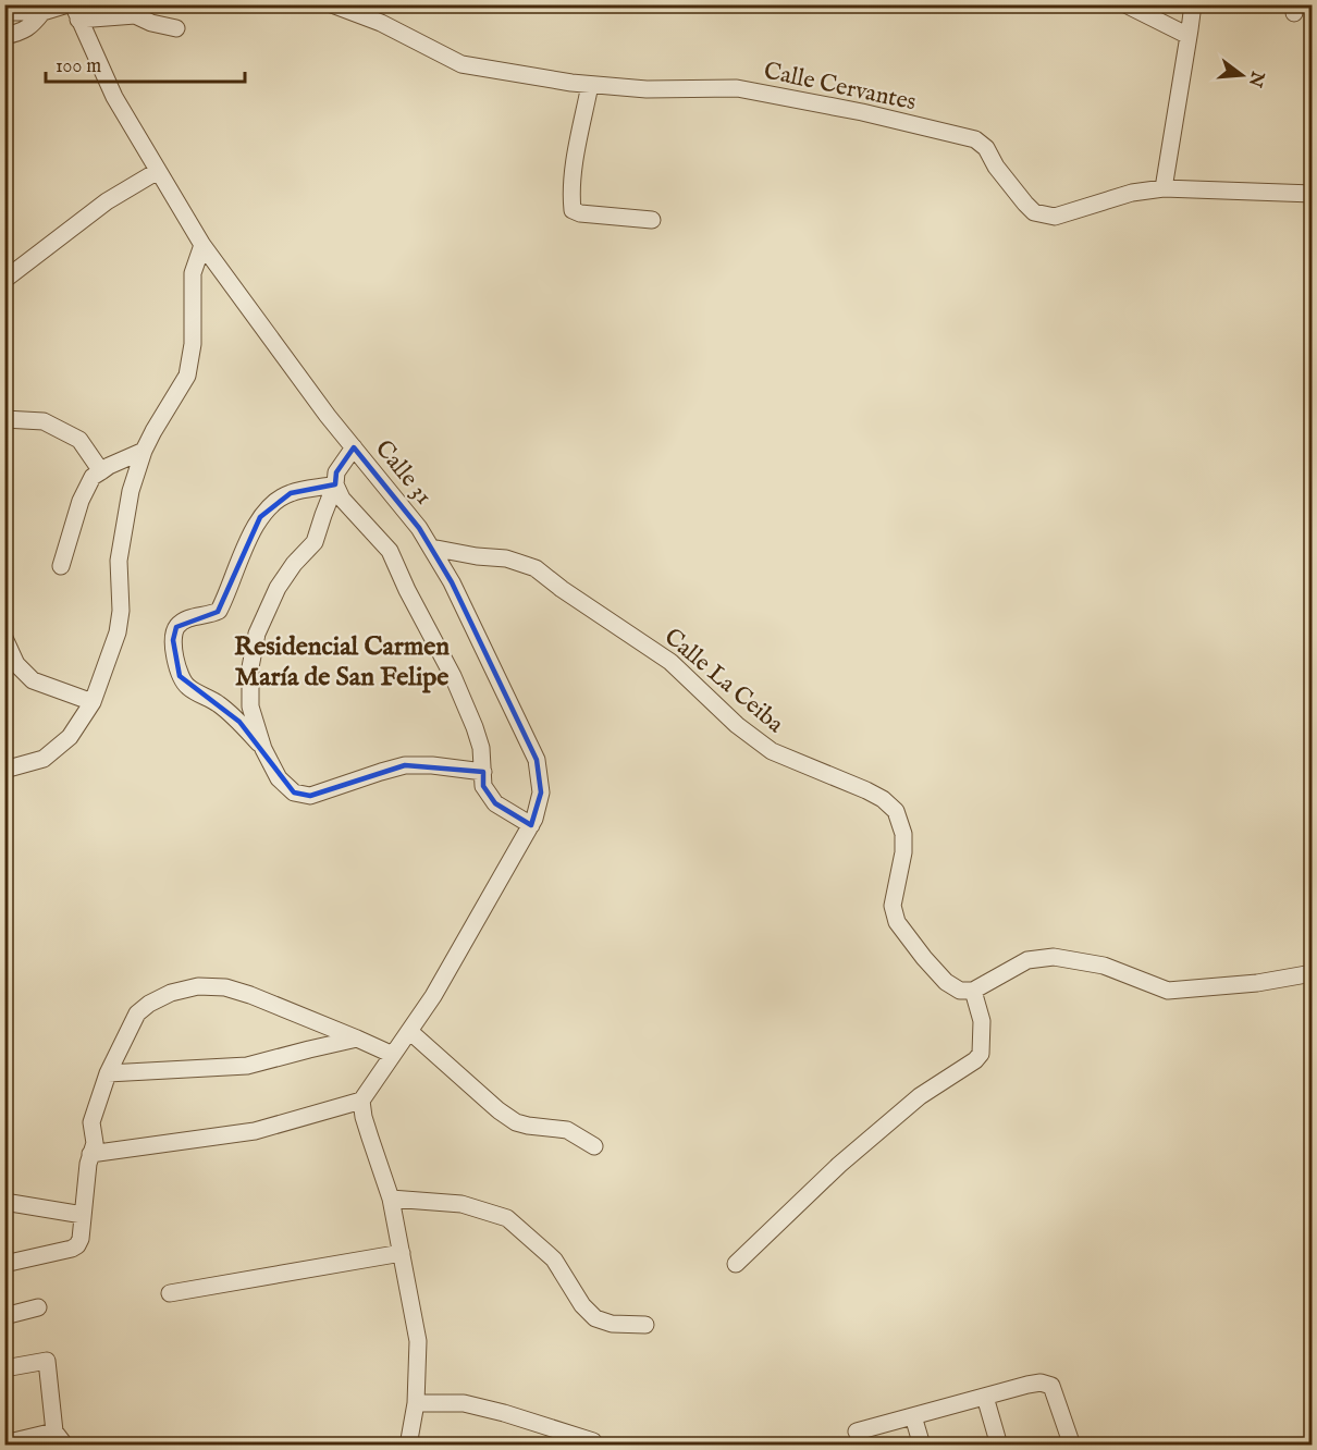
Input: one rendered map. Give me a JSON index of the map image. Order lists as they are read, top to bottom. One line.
{"streets":{"street":["Calle Cervantes","Calle 31","Calle La Ceiba"]},"crossings":[["Calle 31","Calle La Ceiba"]],"districts":["Residencial Carmen María de San Felipe"],"scale_bar":"100 m","north":"right"}
